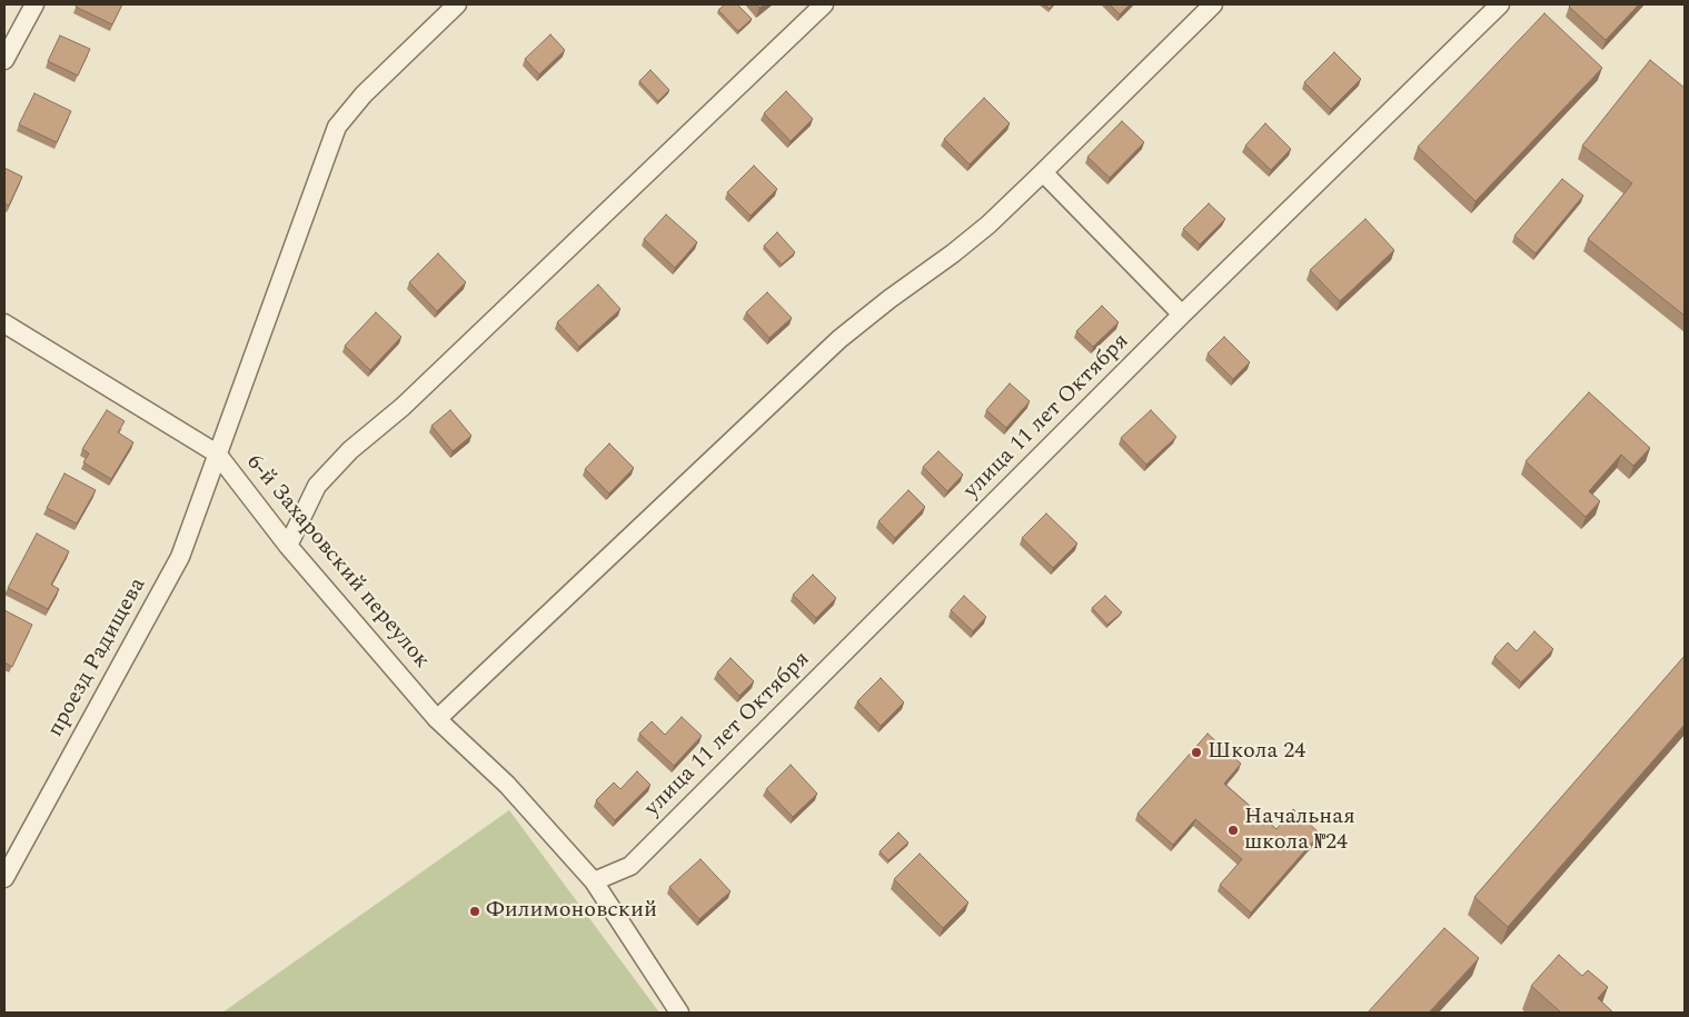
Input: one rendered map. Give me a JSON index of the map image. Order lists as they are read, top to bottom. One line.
{"streets":{"street":["улица 11 лет Октября","6-й Захаровский переулок","проезд Радищева"]},"crossings":[["улица 11 лет Октября","6-й Захаровский переулок"],["6-й Захаровский переулок","проезд Радищева"]],"places":["Школа 24","Начальная школа №24","Филимоновский"]}
